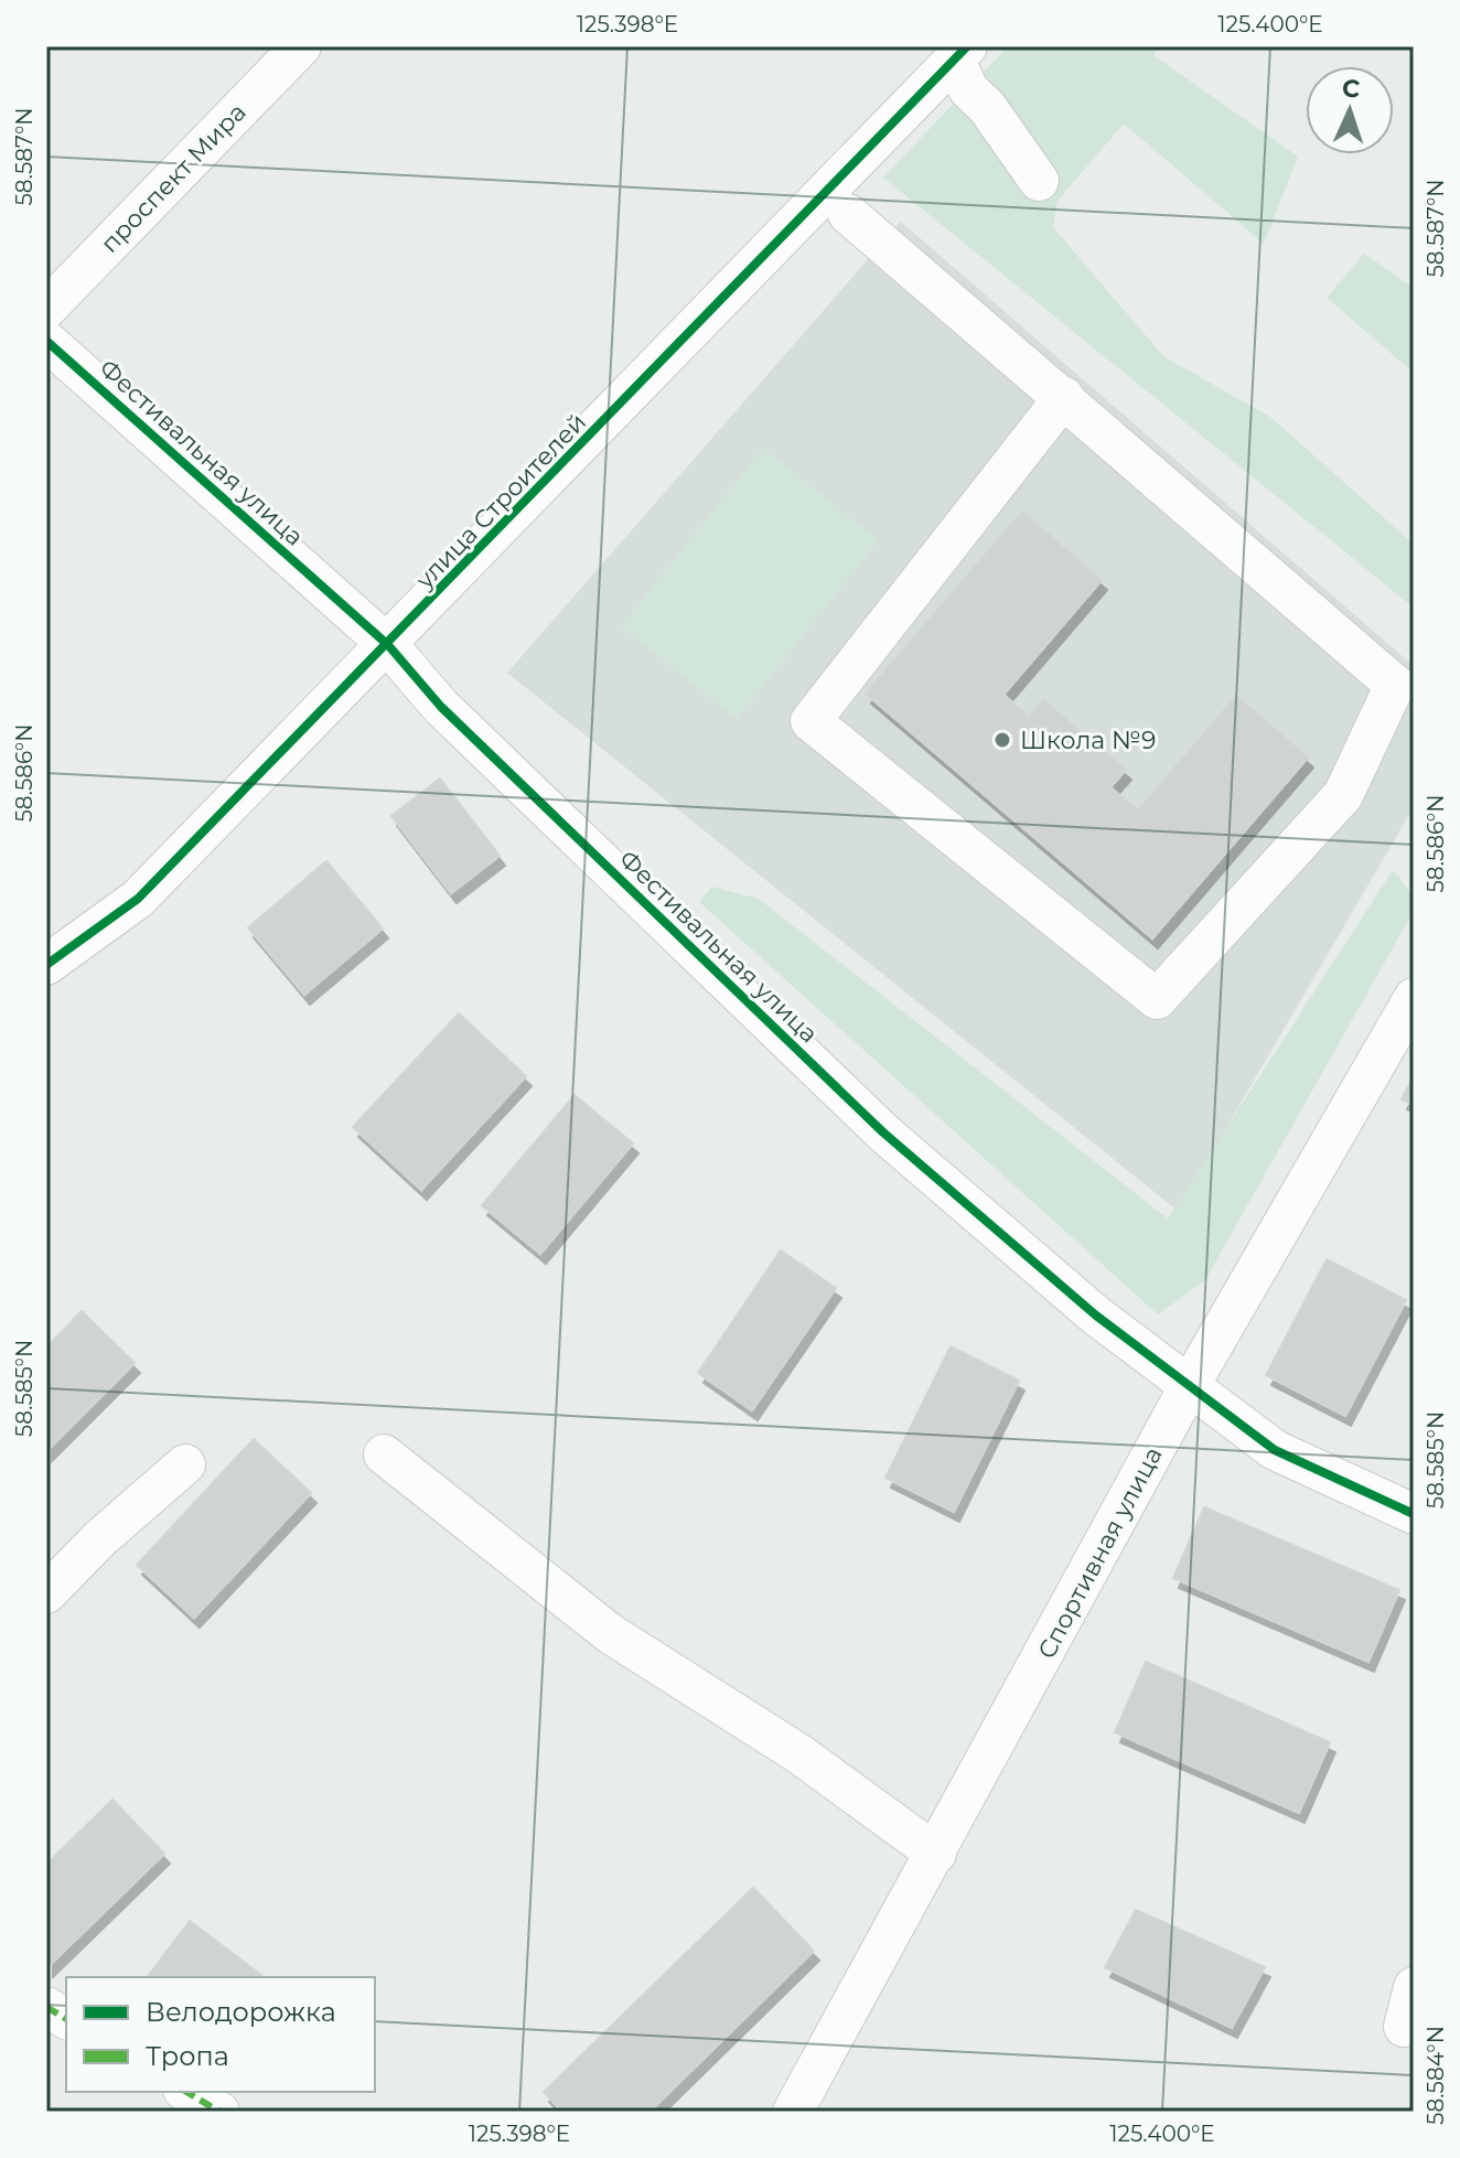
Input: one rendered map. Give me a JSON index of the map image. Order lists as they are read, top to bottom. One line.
{"streets":{"street":["проспект Мира","Фестивальная улица","улица Строителей","Спортивная улица"]},"crossings":[["Фестивальная улица","улица Строителей"],["Фестивальная улица","Спортивная улица"]],"places":["Школа №9"],"legend":["Велодорожка","Тропа"],"north":"top","coordinates":["125.398°E","125.400°E","58.587°N","58.586°N","58.585°N","58.584°N"]}
